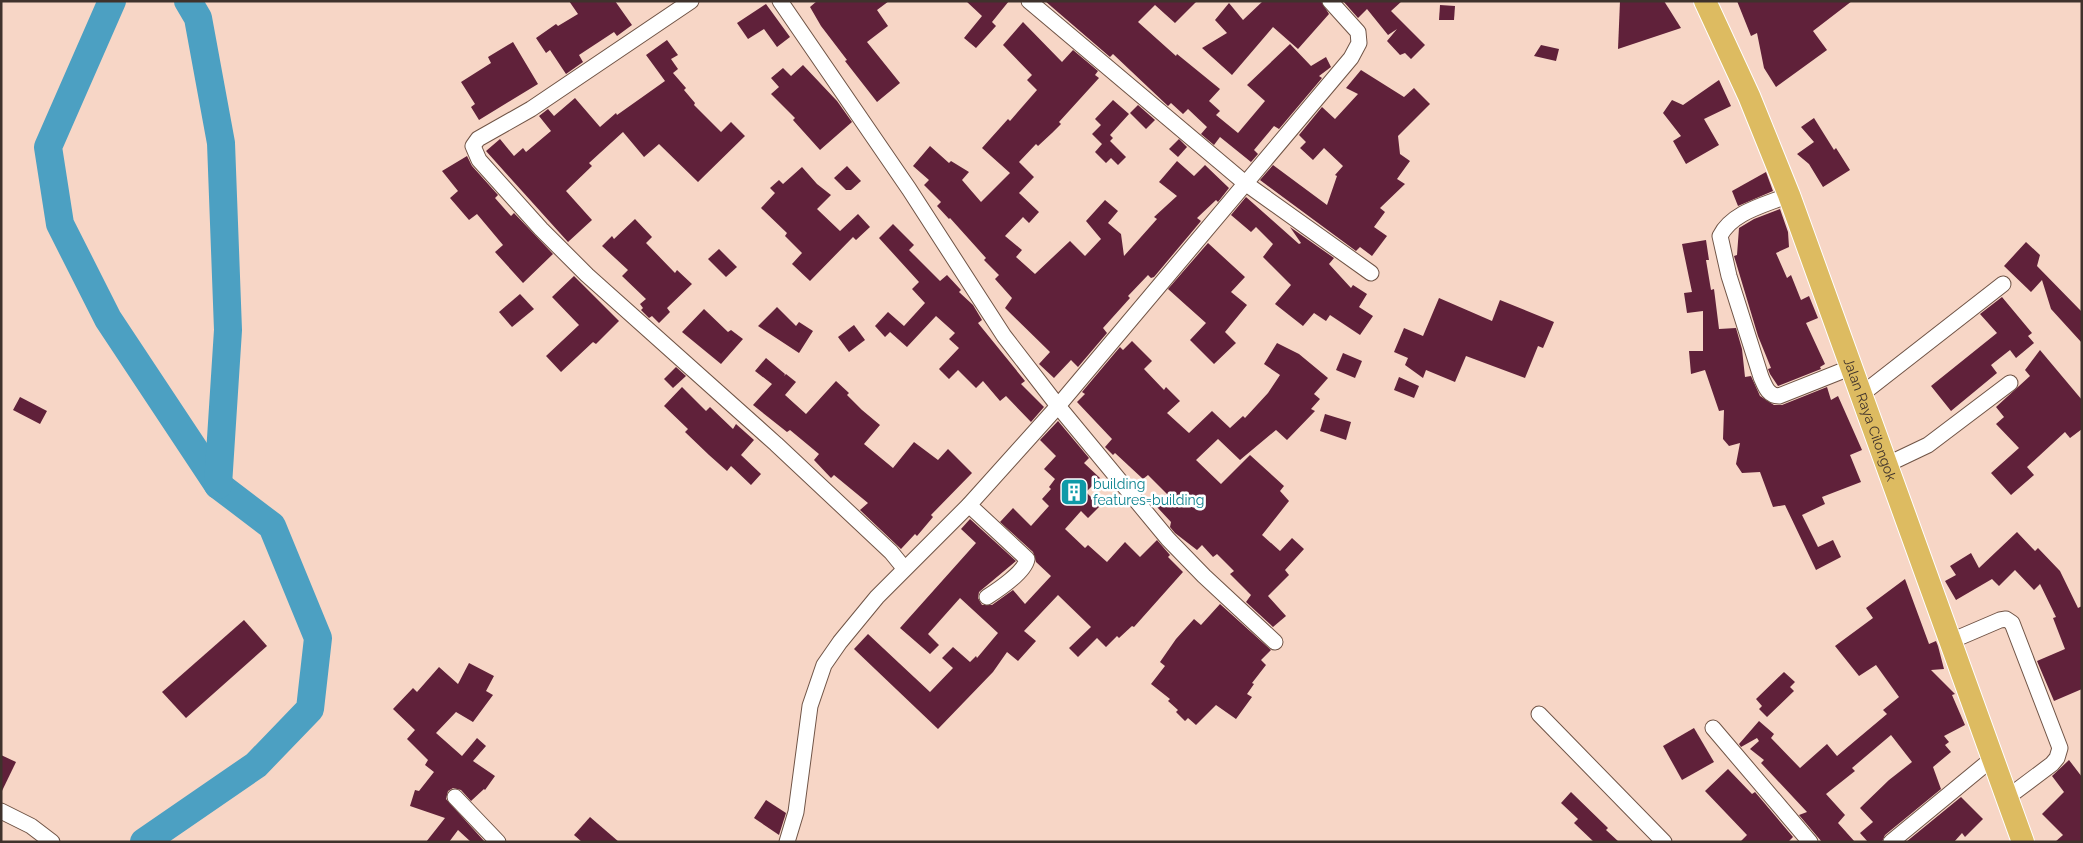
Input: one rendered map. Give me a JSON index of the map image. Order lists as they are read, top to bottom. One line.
{"streets":{"highway":["Jalan Raya Cilongok"]},"places":{"building":["building features=building"]}}
